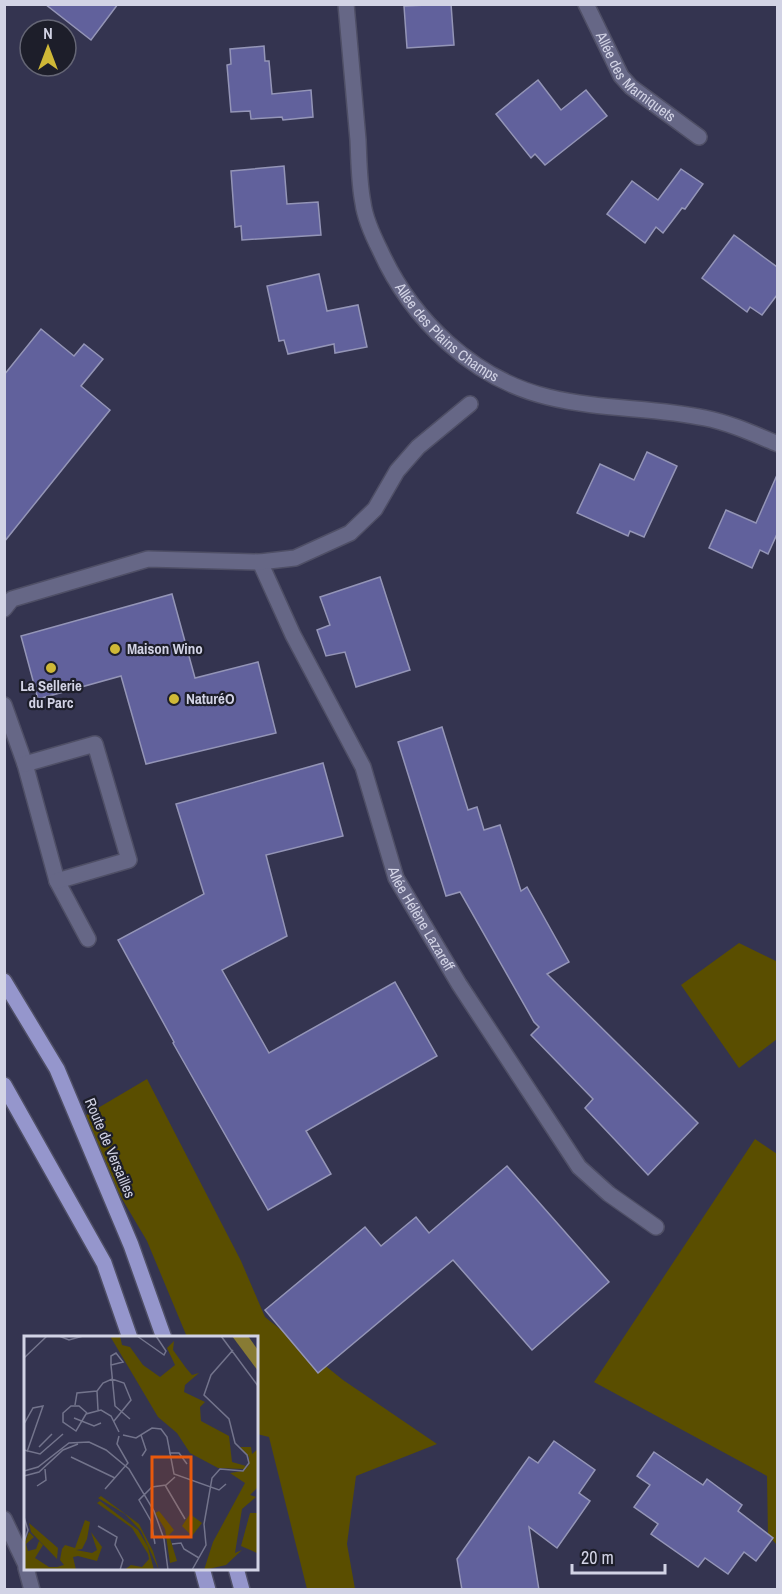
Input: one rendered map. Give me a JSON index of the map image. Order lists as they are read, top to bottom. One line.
{"streets":{"main road":["Route de Versailles"],"street":["Allée des Marniquets","Allée des Plains Champs","Allée Hélène Lazareff"]},"places":["Maison Wino","La Sellerie du Parc","NaturéO"],"scale_bar":"20 m","north":"top"}
